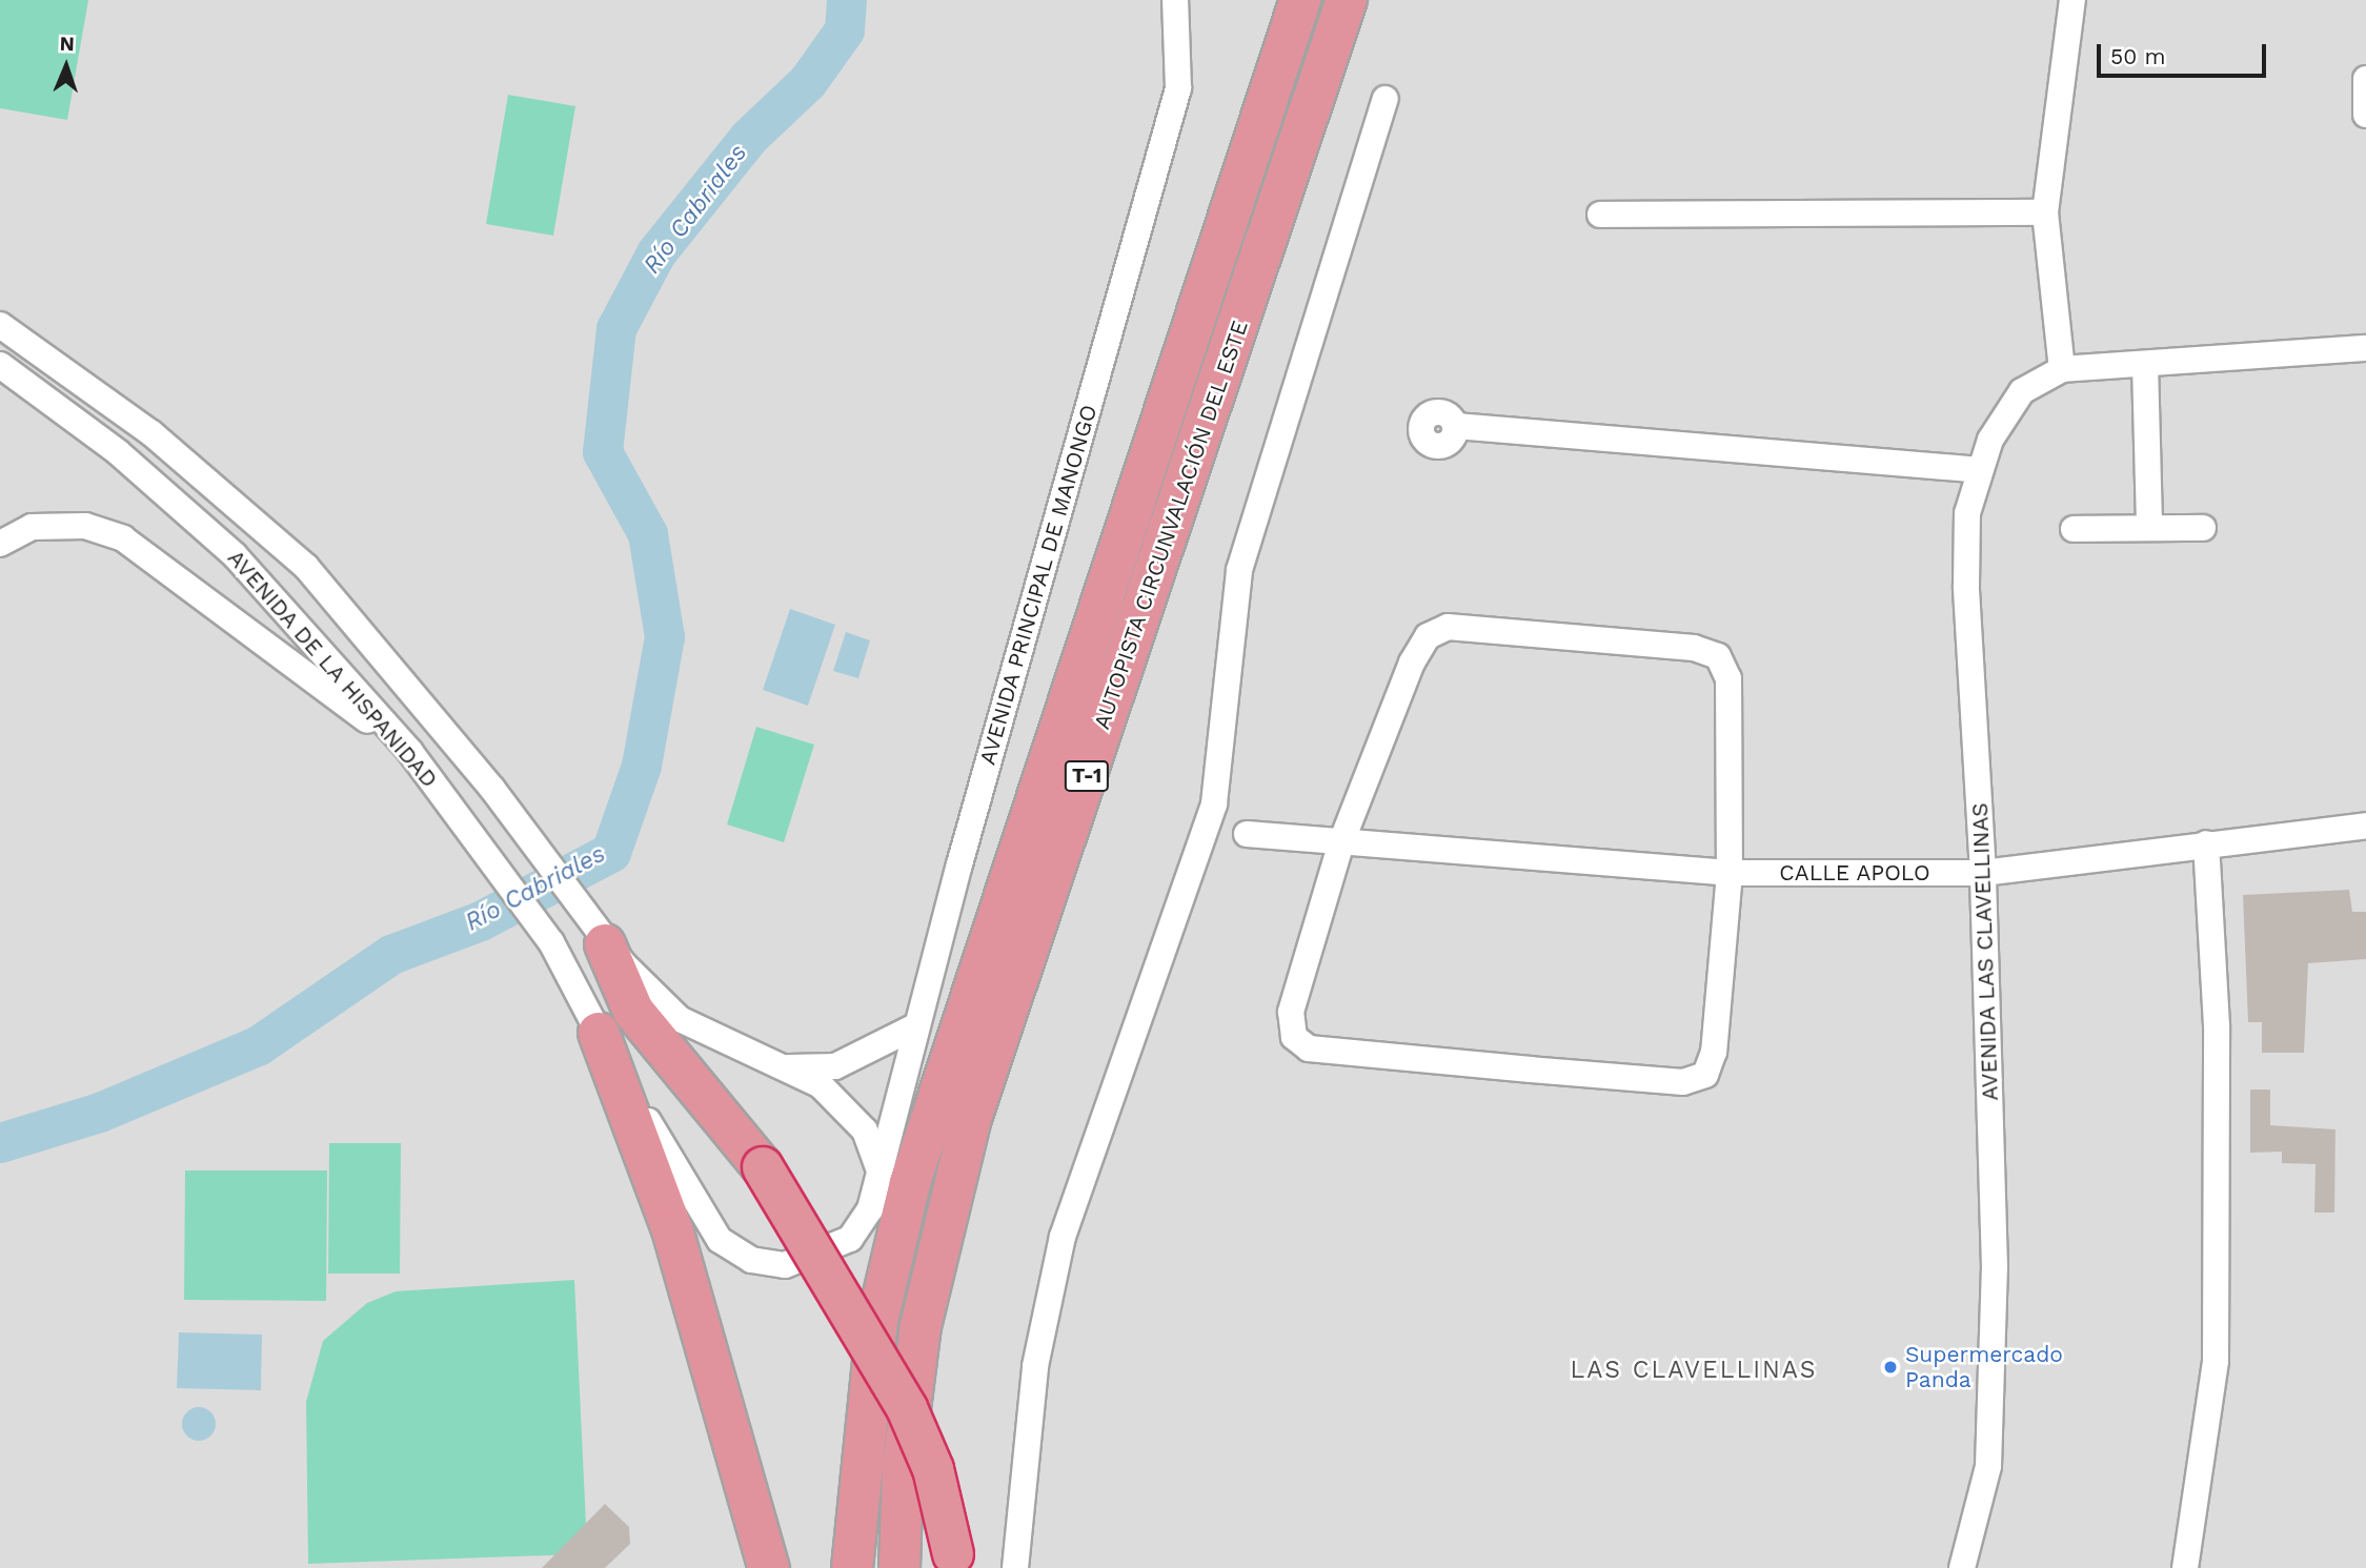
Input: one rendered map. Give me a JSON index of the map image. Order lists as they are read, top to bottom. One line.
{"streets":{"highway":["AUTOPISTA CIRCUNVALACIÓN DEL ESTE","T-1"],"street":["AVENIDA PRINCIPAL DE MANONGO","AVENIDA DE LA HISPANIDAD","CALLE APOLO","AVENIDA LAS CLAVELLINAS"]},"crossings":[["AVENIDA PRINCIPAL DE MANONGO","AVENIDA DE LA HISPANIDAD"],["CALLE APOLO","AVENIDA LAS CLAVELLINAS"]],"districts":["LAS CLAVELLINAS"],"water":["Río Cabriales"],"places":["Supermercado Panda"],"scale_bar":"50 m","north":"top"}
